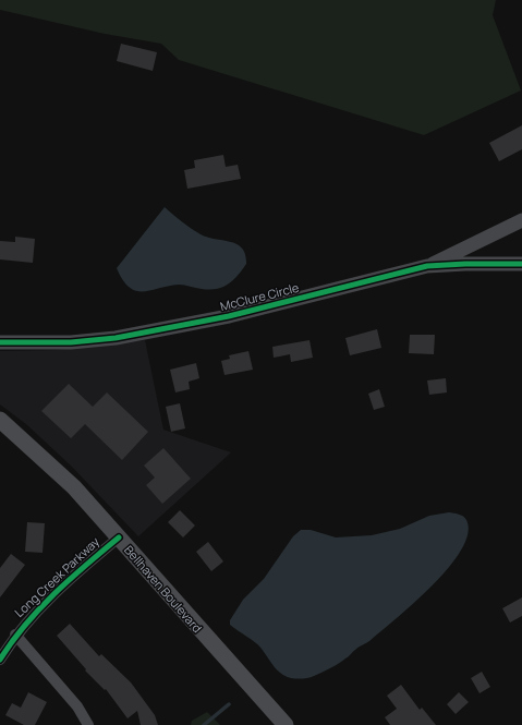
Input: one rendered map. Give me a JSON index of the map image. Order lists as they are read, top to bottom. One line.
{"streets":{"main road":["Bellhaven Boulevard"],"street":["McClure Circle","Long Creek Parkway"]},"crossings":[["Long Creek Parkway","Bellhaven Boulevard"]]}
